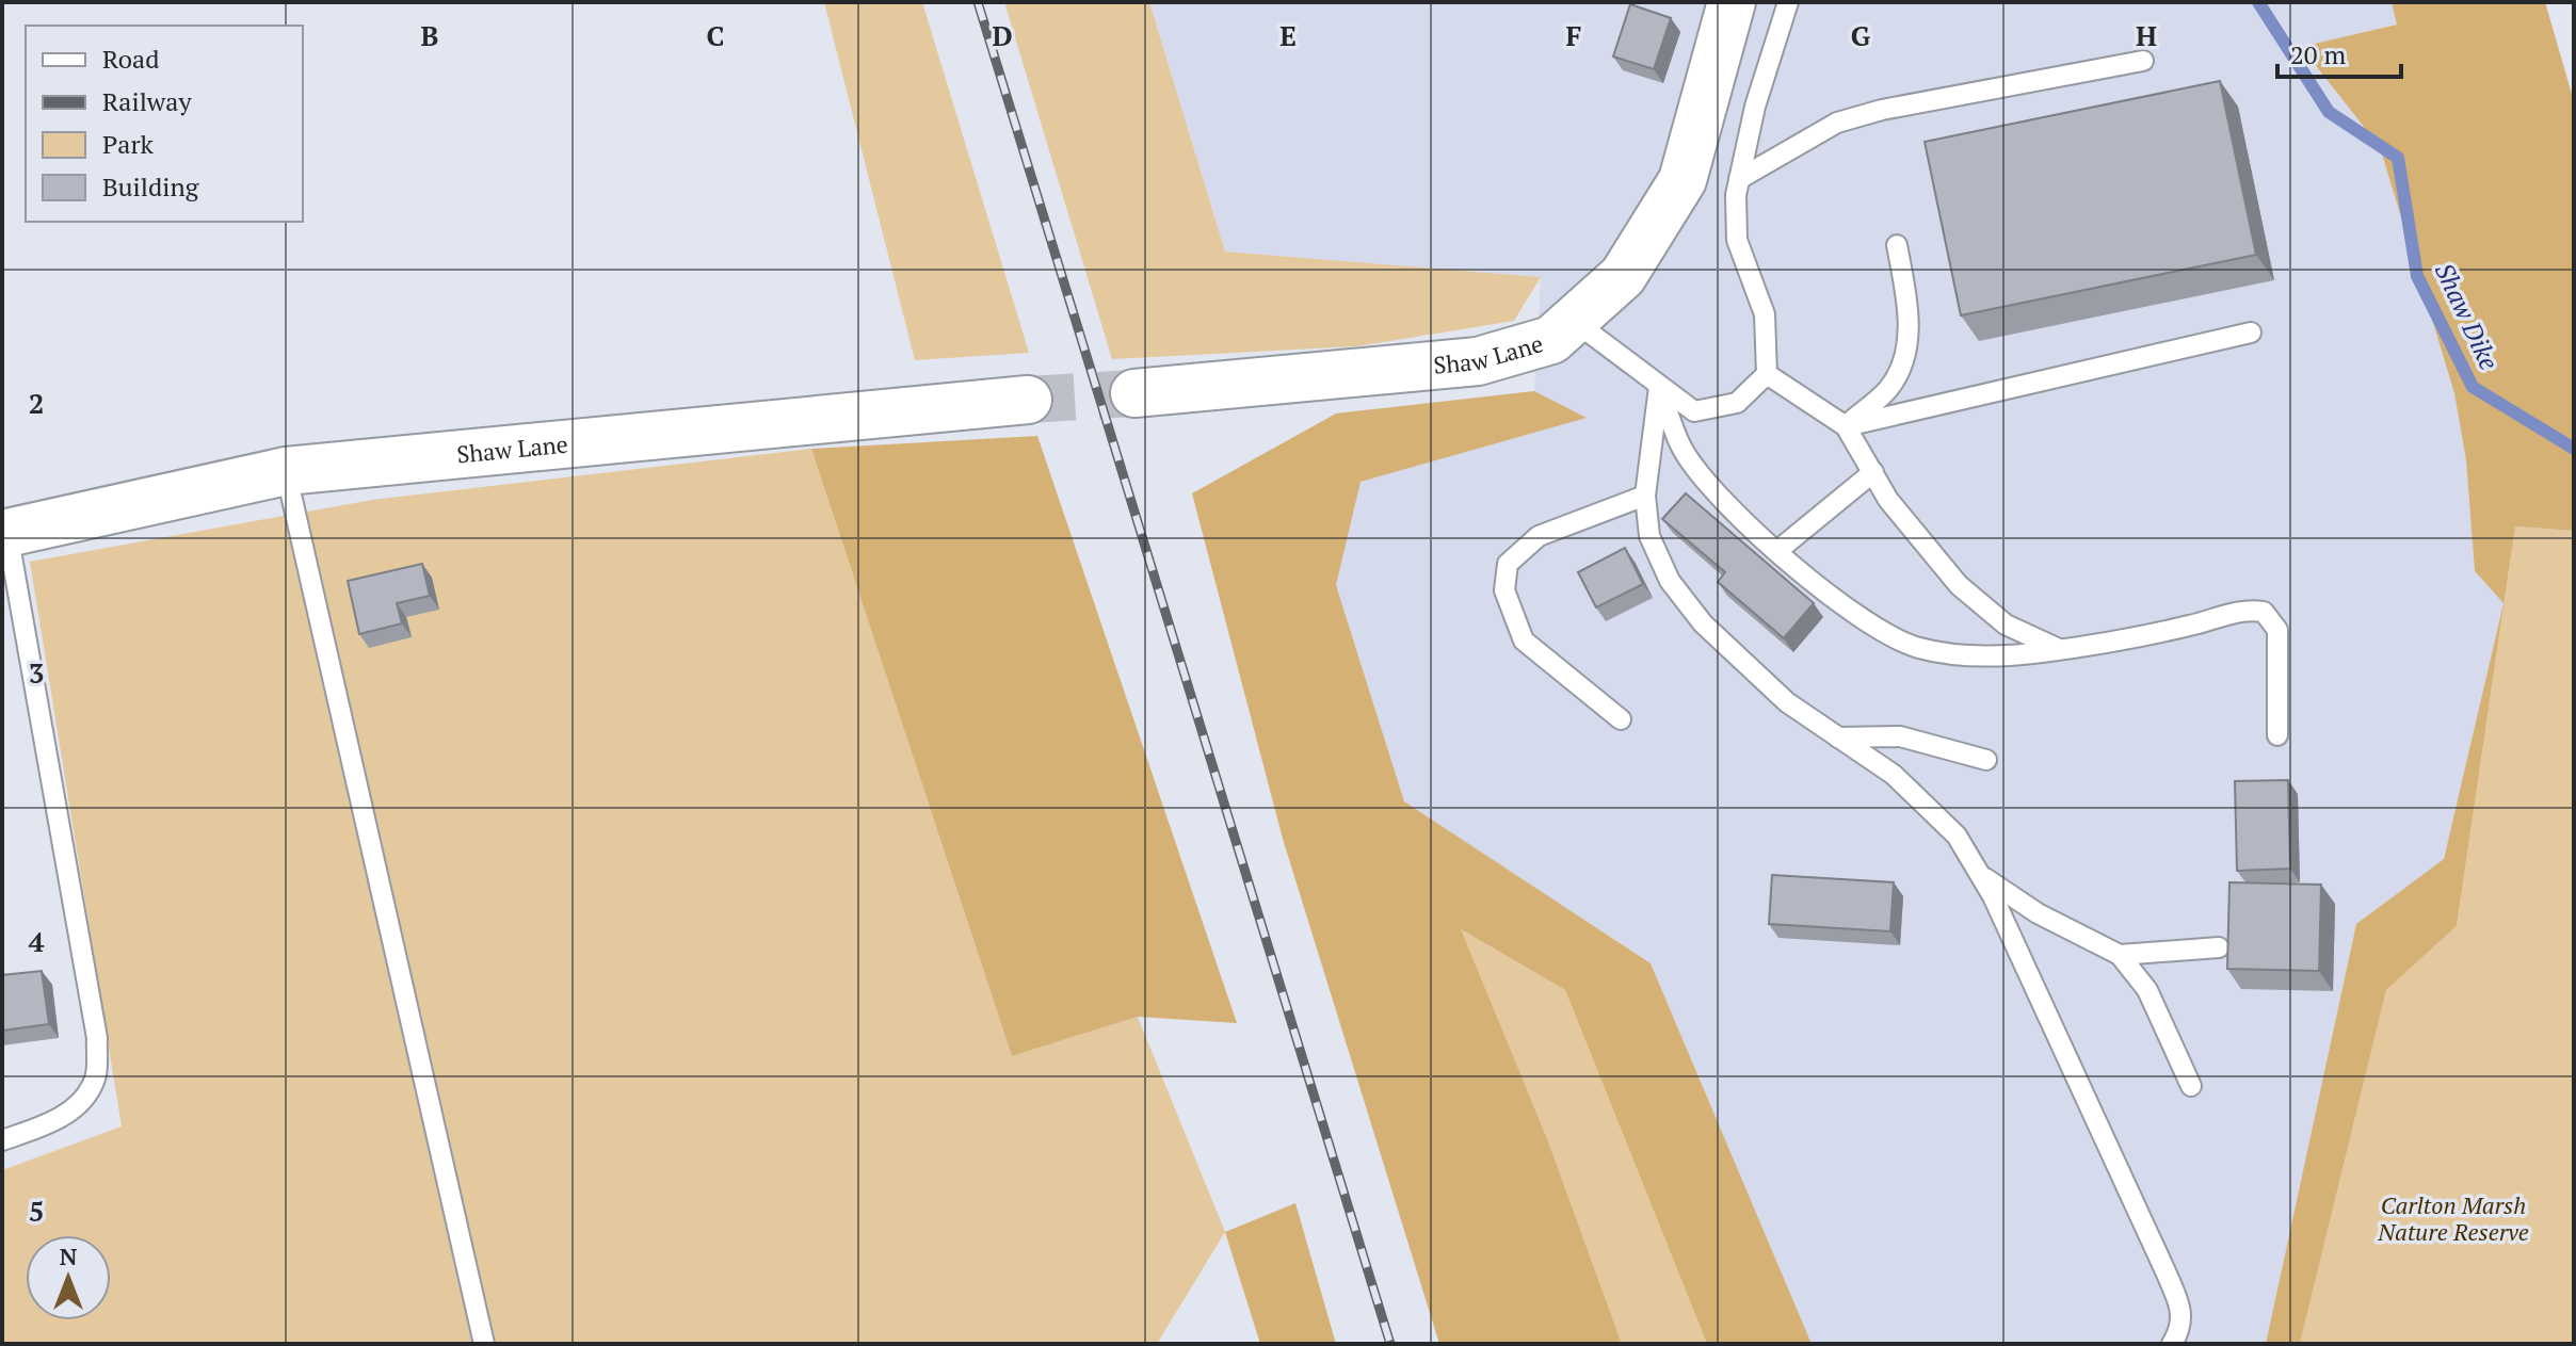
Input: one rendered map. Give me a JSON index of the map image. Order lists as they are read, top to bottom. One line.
{"streets":{"street":["Shaw Lane"]},"water":["Shaw Dike"],"parks":["Carlton Marsh Nature Reserve"],"legend":["Road","Railway","Park","Building"],"scale_bar":"20 m","north":"top","grid":{"columns":["B","C","D","E","F","G","H"],"rows":["2","3","4","5"]}}
